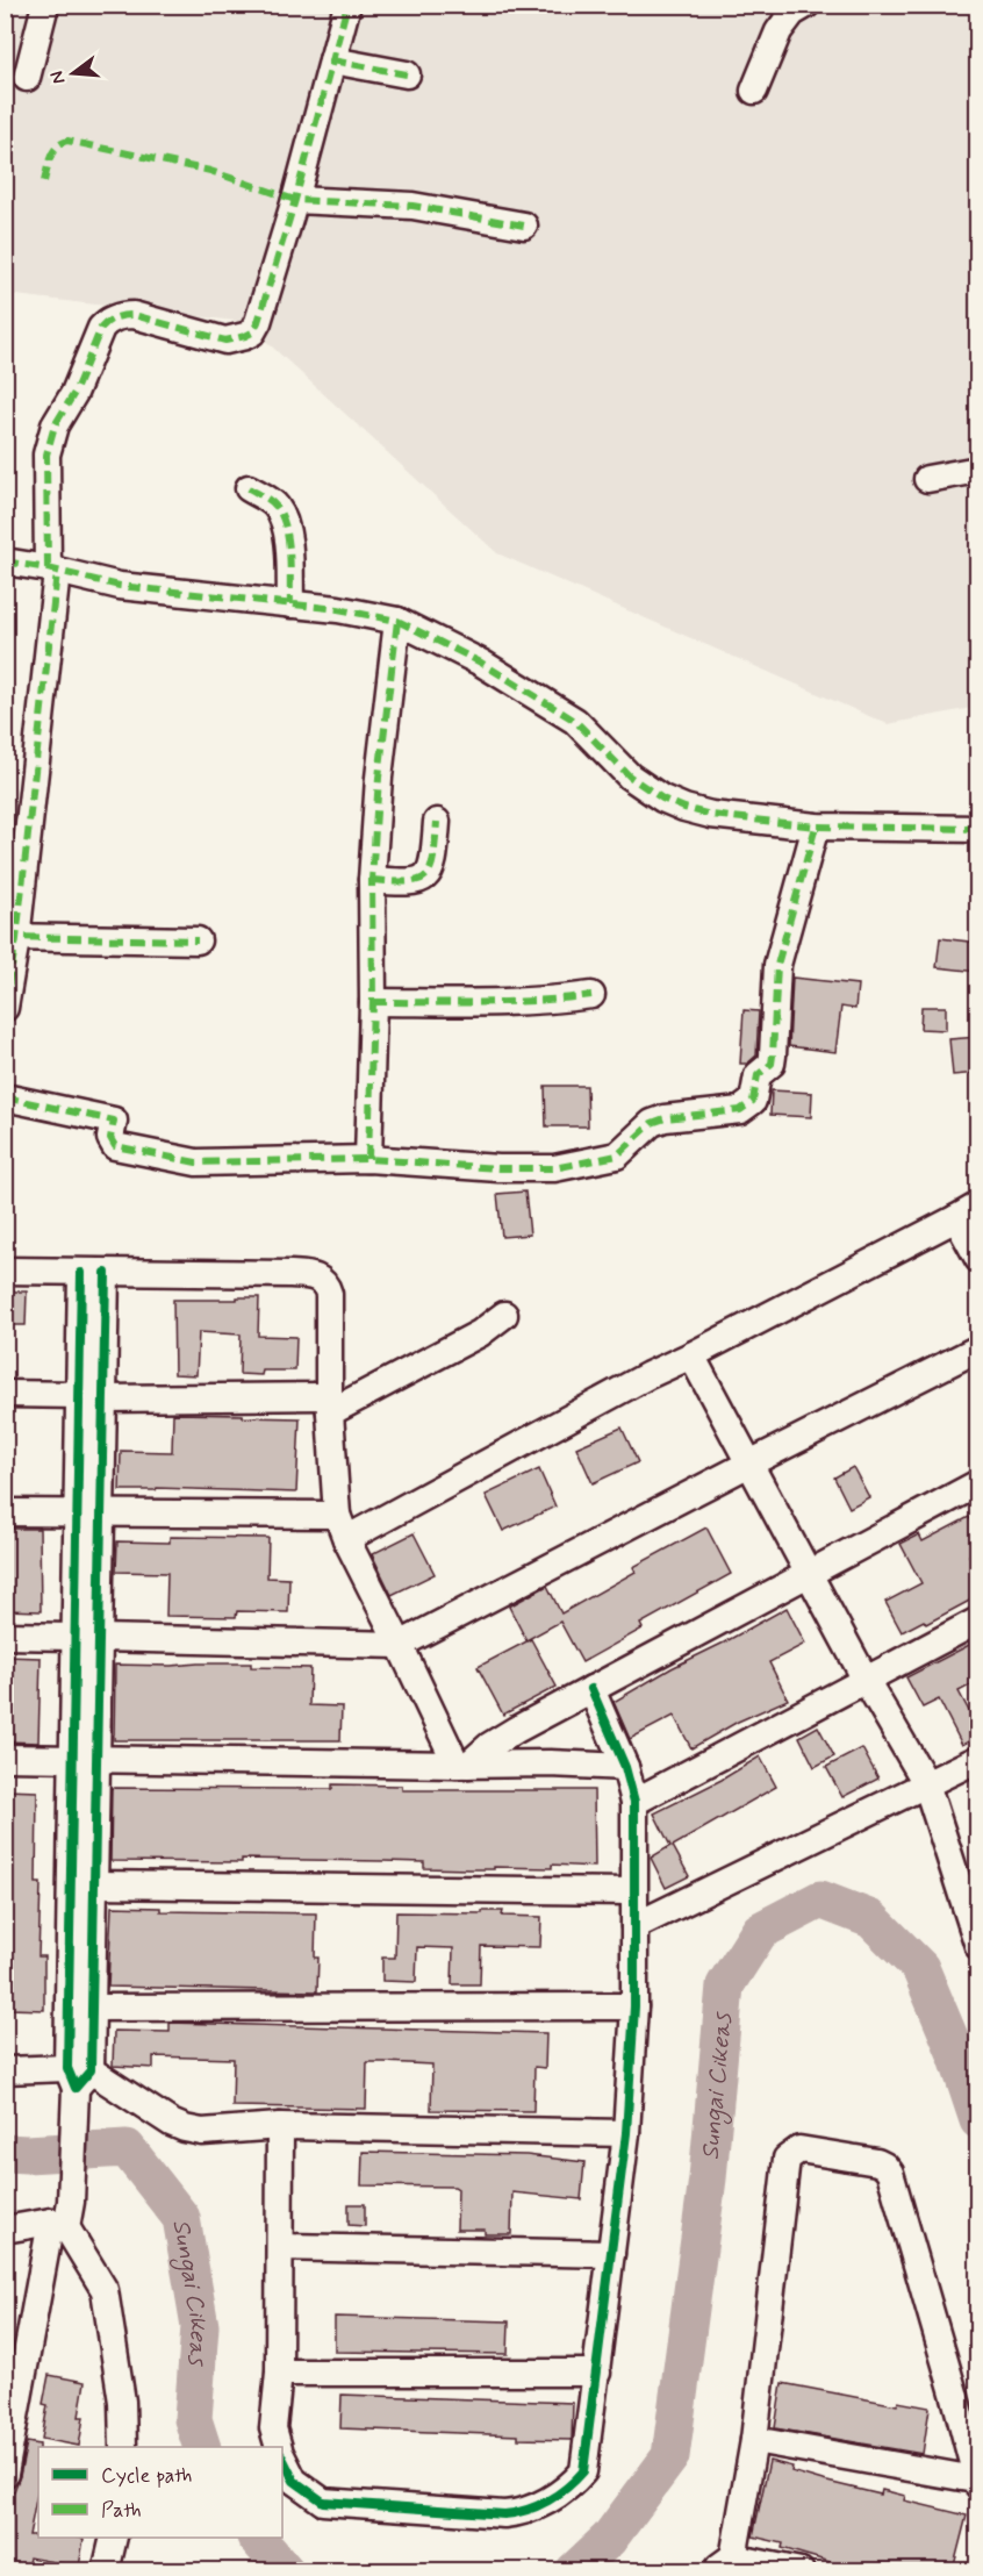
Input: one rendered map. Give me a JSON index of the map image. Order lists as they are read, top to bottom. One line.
{"water":["Sungai Cikeas"],"legend":["Cycle path","Path"],"north":"left"}
